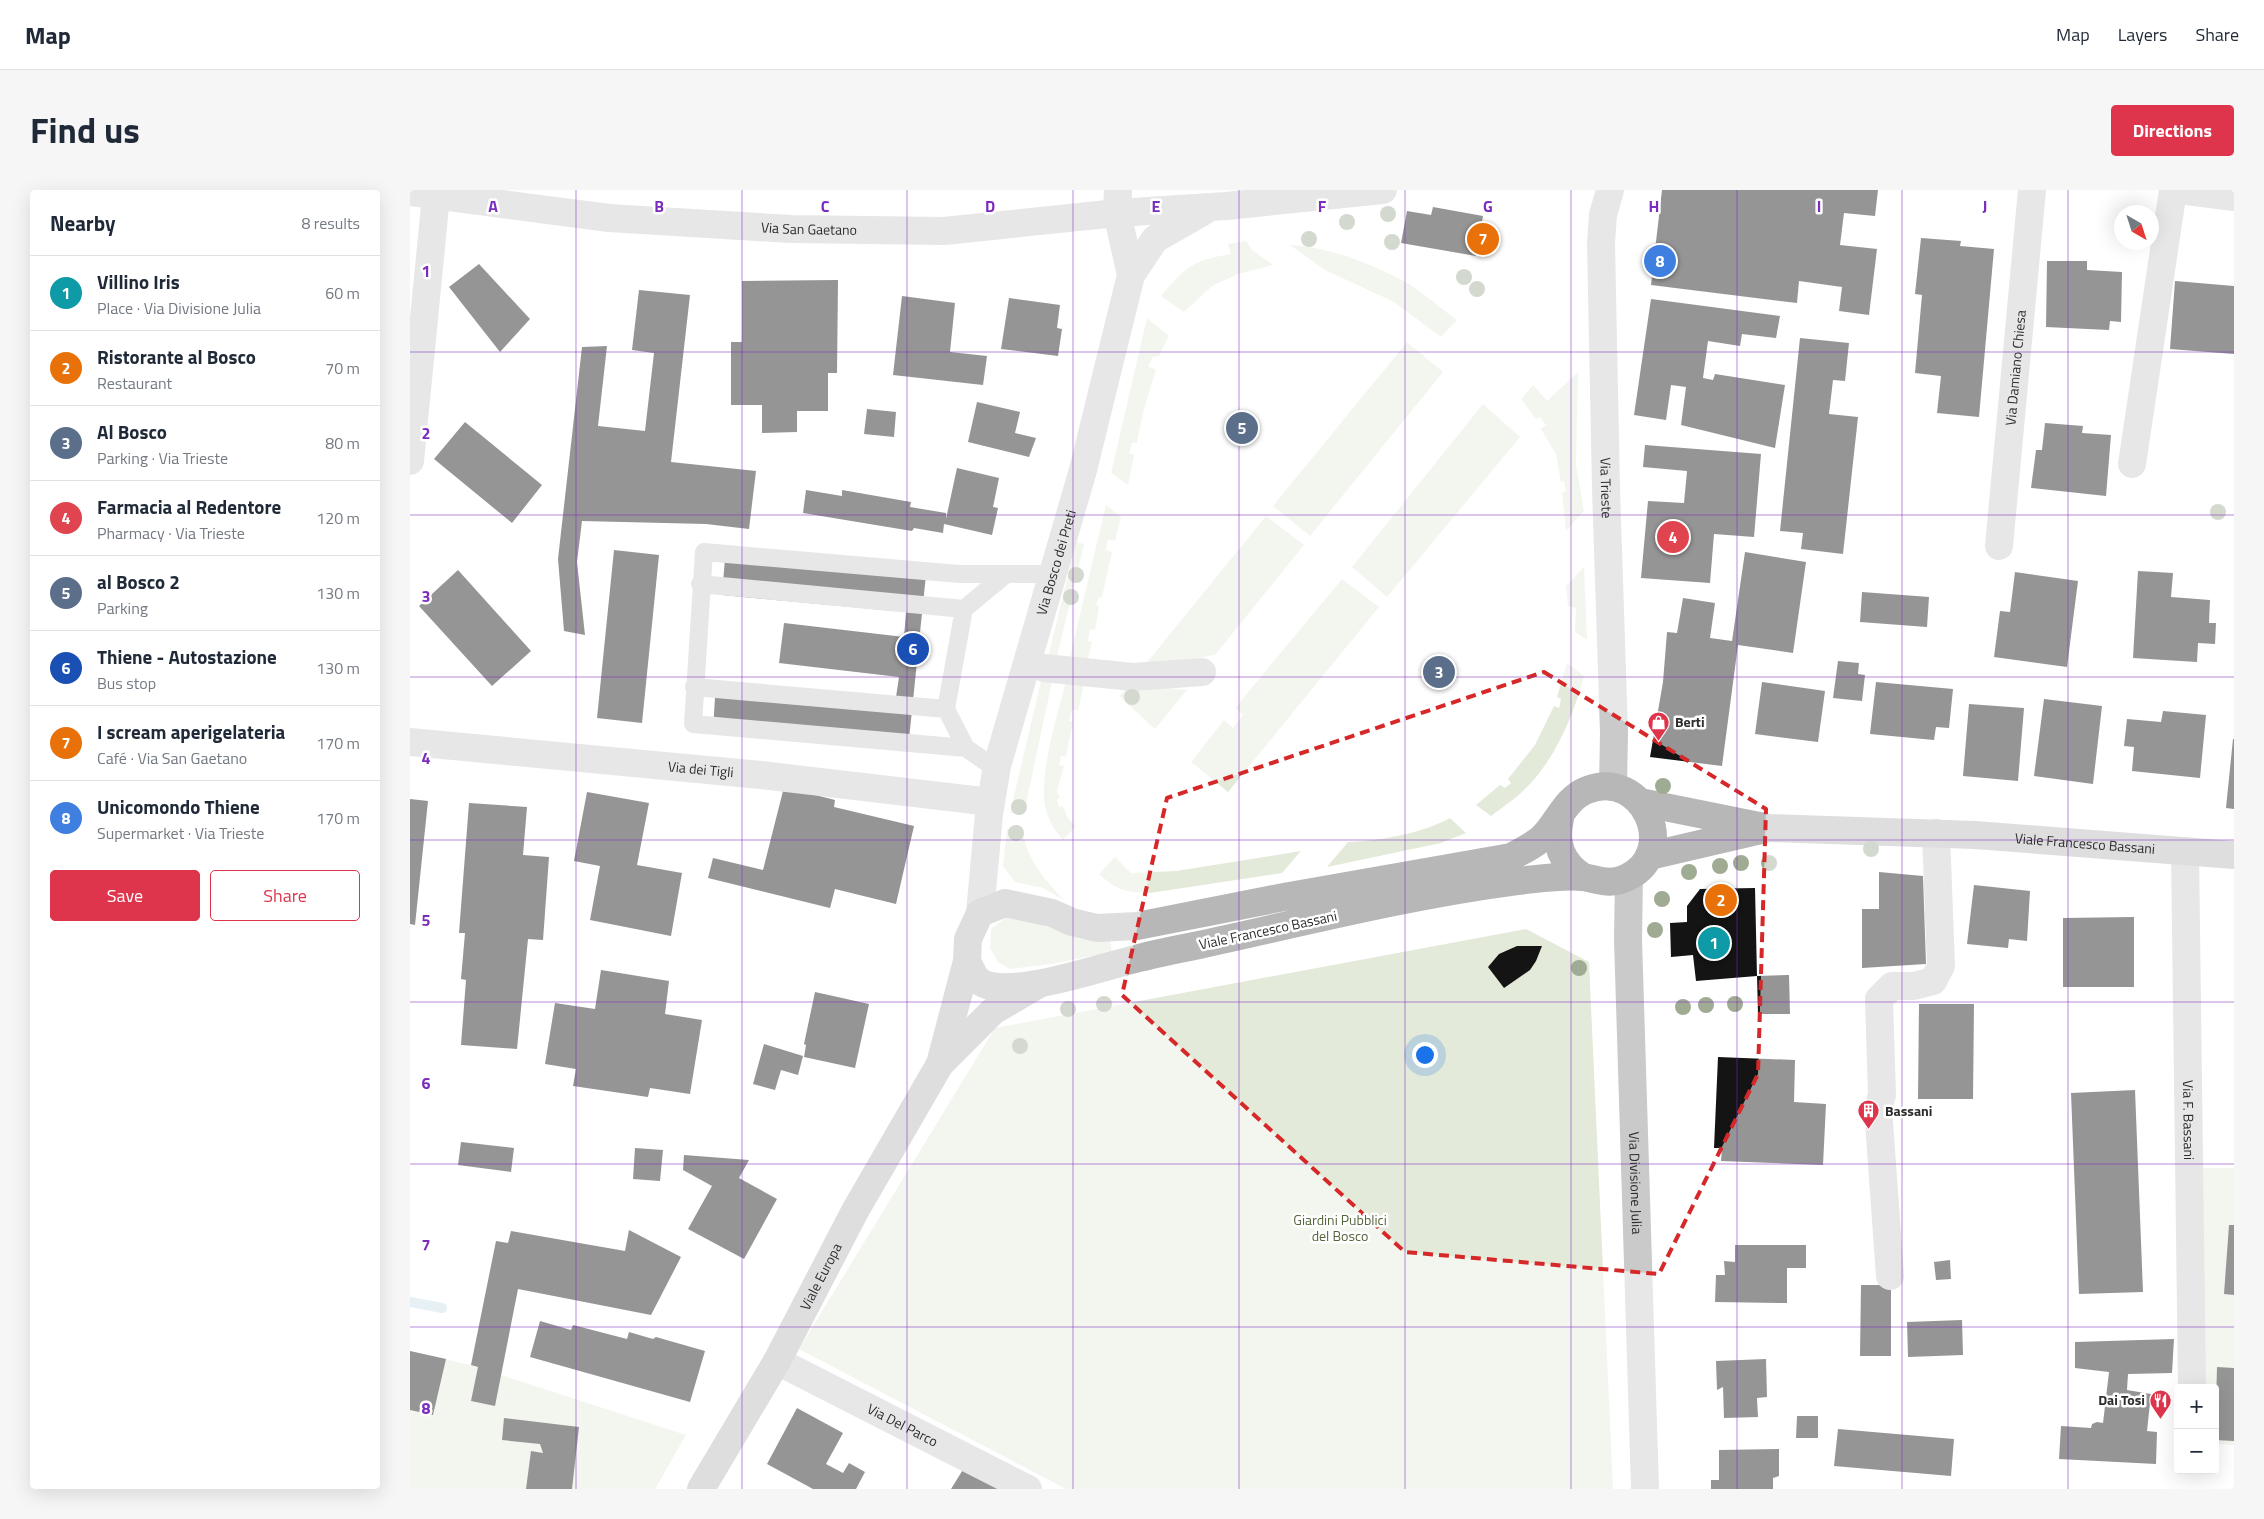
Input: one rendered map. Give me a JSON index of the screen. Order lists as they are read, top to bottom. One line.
{"streets":{"street":["Via San Gaetano","Via Damiano Chiesa","Via Trieste","Via Bosco dei Preti","Via dei Tigli","Viale Francesco Bassani","Via F. Bassani","Via Divisione Julia","Viale Europa","Via Del Parco"]},"crossings":[["Via San Gaetano","Via Bosco dei Preti"],["Via Trieste","Viale Francesco Bassani"],["Via Trieste","Via Divisione Julia"],["Via Bosco dei Preti","Via dei Tigli"],["Via Bosco dei Preti","Viale Francesco Bassani"],["Via Bosco dei Preti","Viale Europa"],["Viale Francesco Bassani","Via F. Bassani"],["Viale Francesco Bassani","Via Divisione Julia"],["Viale Francesco Bassani","Viale Europa"],["Viale Europa","Via Del Parco"]],"parks":["Giardini Pubblici del Bosco"],"places":{"shop":["Berti"],"building":["Bassani"],"restaurant":["Dai Tosi"]},"north":"bottom right","page":{"header":"Map","nav":["Map","Layers","Share"],"title":"Find us","buttons":["Directions",["Save","Share"]],"heading":["Nearby","8 results"],"pins":["7","8","5","4","6","3","2","1"],"list":[{"mark":"1","name":"Villino Iris","note":"Place · Via Divisione Julia","value":"60 m"},{"mark":"2","name":"Ristorante al Bosco","note":"Restaurant","value":"70 m"},{"mark":"3","name":"Al Bosco","note":"Parking · Via Trieste","value":"80 m"},{"mark":"4","name":"Farmacia al Redentore","note":"Pharmacy · Via Trieste","value":"120 m"},{"mark":"5","name":"al Bosco 2","note":"Parking","value":"130 m"},{"mark":"6","name":"Thiene - Autostazione","note":"Bus stop","value":"130 m"},{"mark":"7","name":"I scream aperigelateria","note":"Café · Via San Gaetano","value":"170 m"},{"mark":"8","name":"Unicomondo Thiene","note":"Supermarket · Via Trieste","value":"170 m"}],"map_buttons":["+","−"]},"grid":{"columns":["A","B","C","D","E","F","G","H","I","J"],"rows":["1","2","3","4","5","6","7","8"]}}
